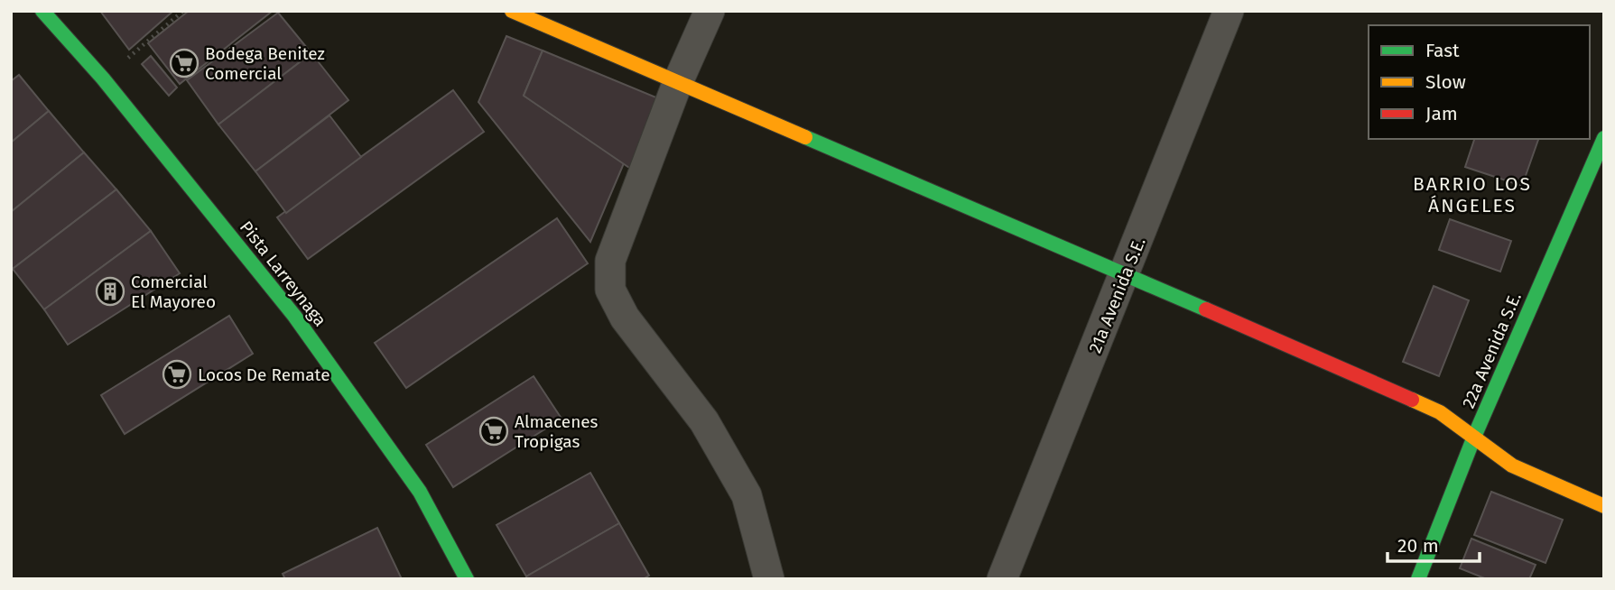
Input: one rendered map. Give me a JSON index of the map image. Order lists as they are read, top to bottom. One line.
{"streets":{"street":["Pista Larreynaga","21a Avenida S.E.","22a Avenida S.E."]},"districts":["BARRIO LOS ÁNGELES"],"places":{"supermarket":["Bodega Benitez Comercial","Locos De Remate","Almacenes Tropigas"],"building":["Comercial El Mayoreo"]},"legend":["Fast","Slow","Jam"],"scale_bar":"20 m"}
